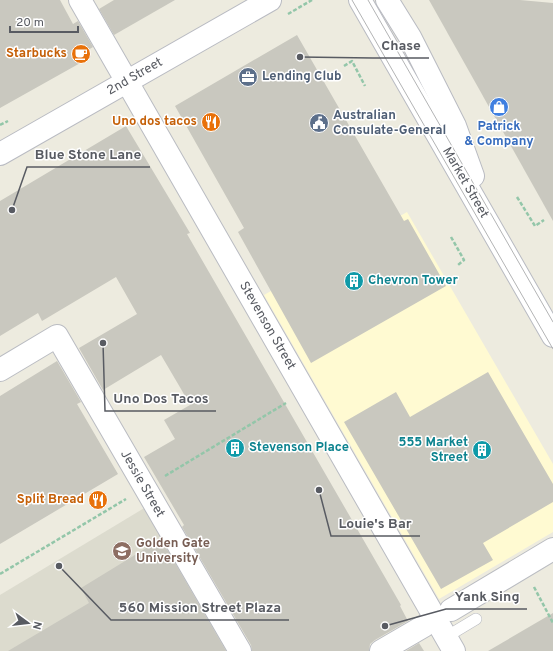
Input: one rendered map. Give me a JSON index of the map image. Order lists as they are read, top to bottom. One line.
{"streets":{"street":["2nd Street","Market Street","Stevenson Street","Jessie Street"]},"crossings":[["2nd Street","Stevenson Street"]],"places":{"cafe":["Starbucks"],"other":["Chase","Blue Stone Lane","Uno Dos Tacos","Louie's Bar","560 Mission Street Plaza","Yank Sing"],"office":["Lending Club"],"shop":["Patrick & Company"],"restaurant":["Uno dos tacos","Split Bread"],"public building":["Australian Consulate-General"],"building":["Chevron Tower","Stevenson Place","555 Market Street"],"school or university":["Golden Gate University"]},"scale_bar":"20 m","north":"right"}
